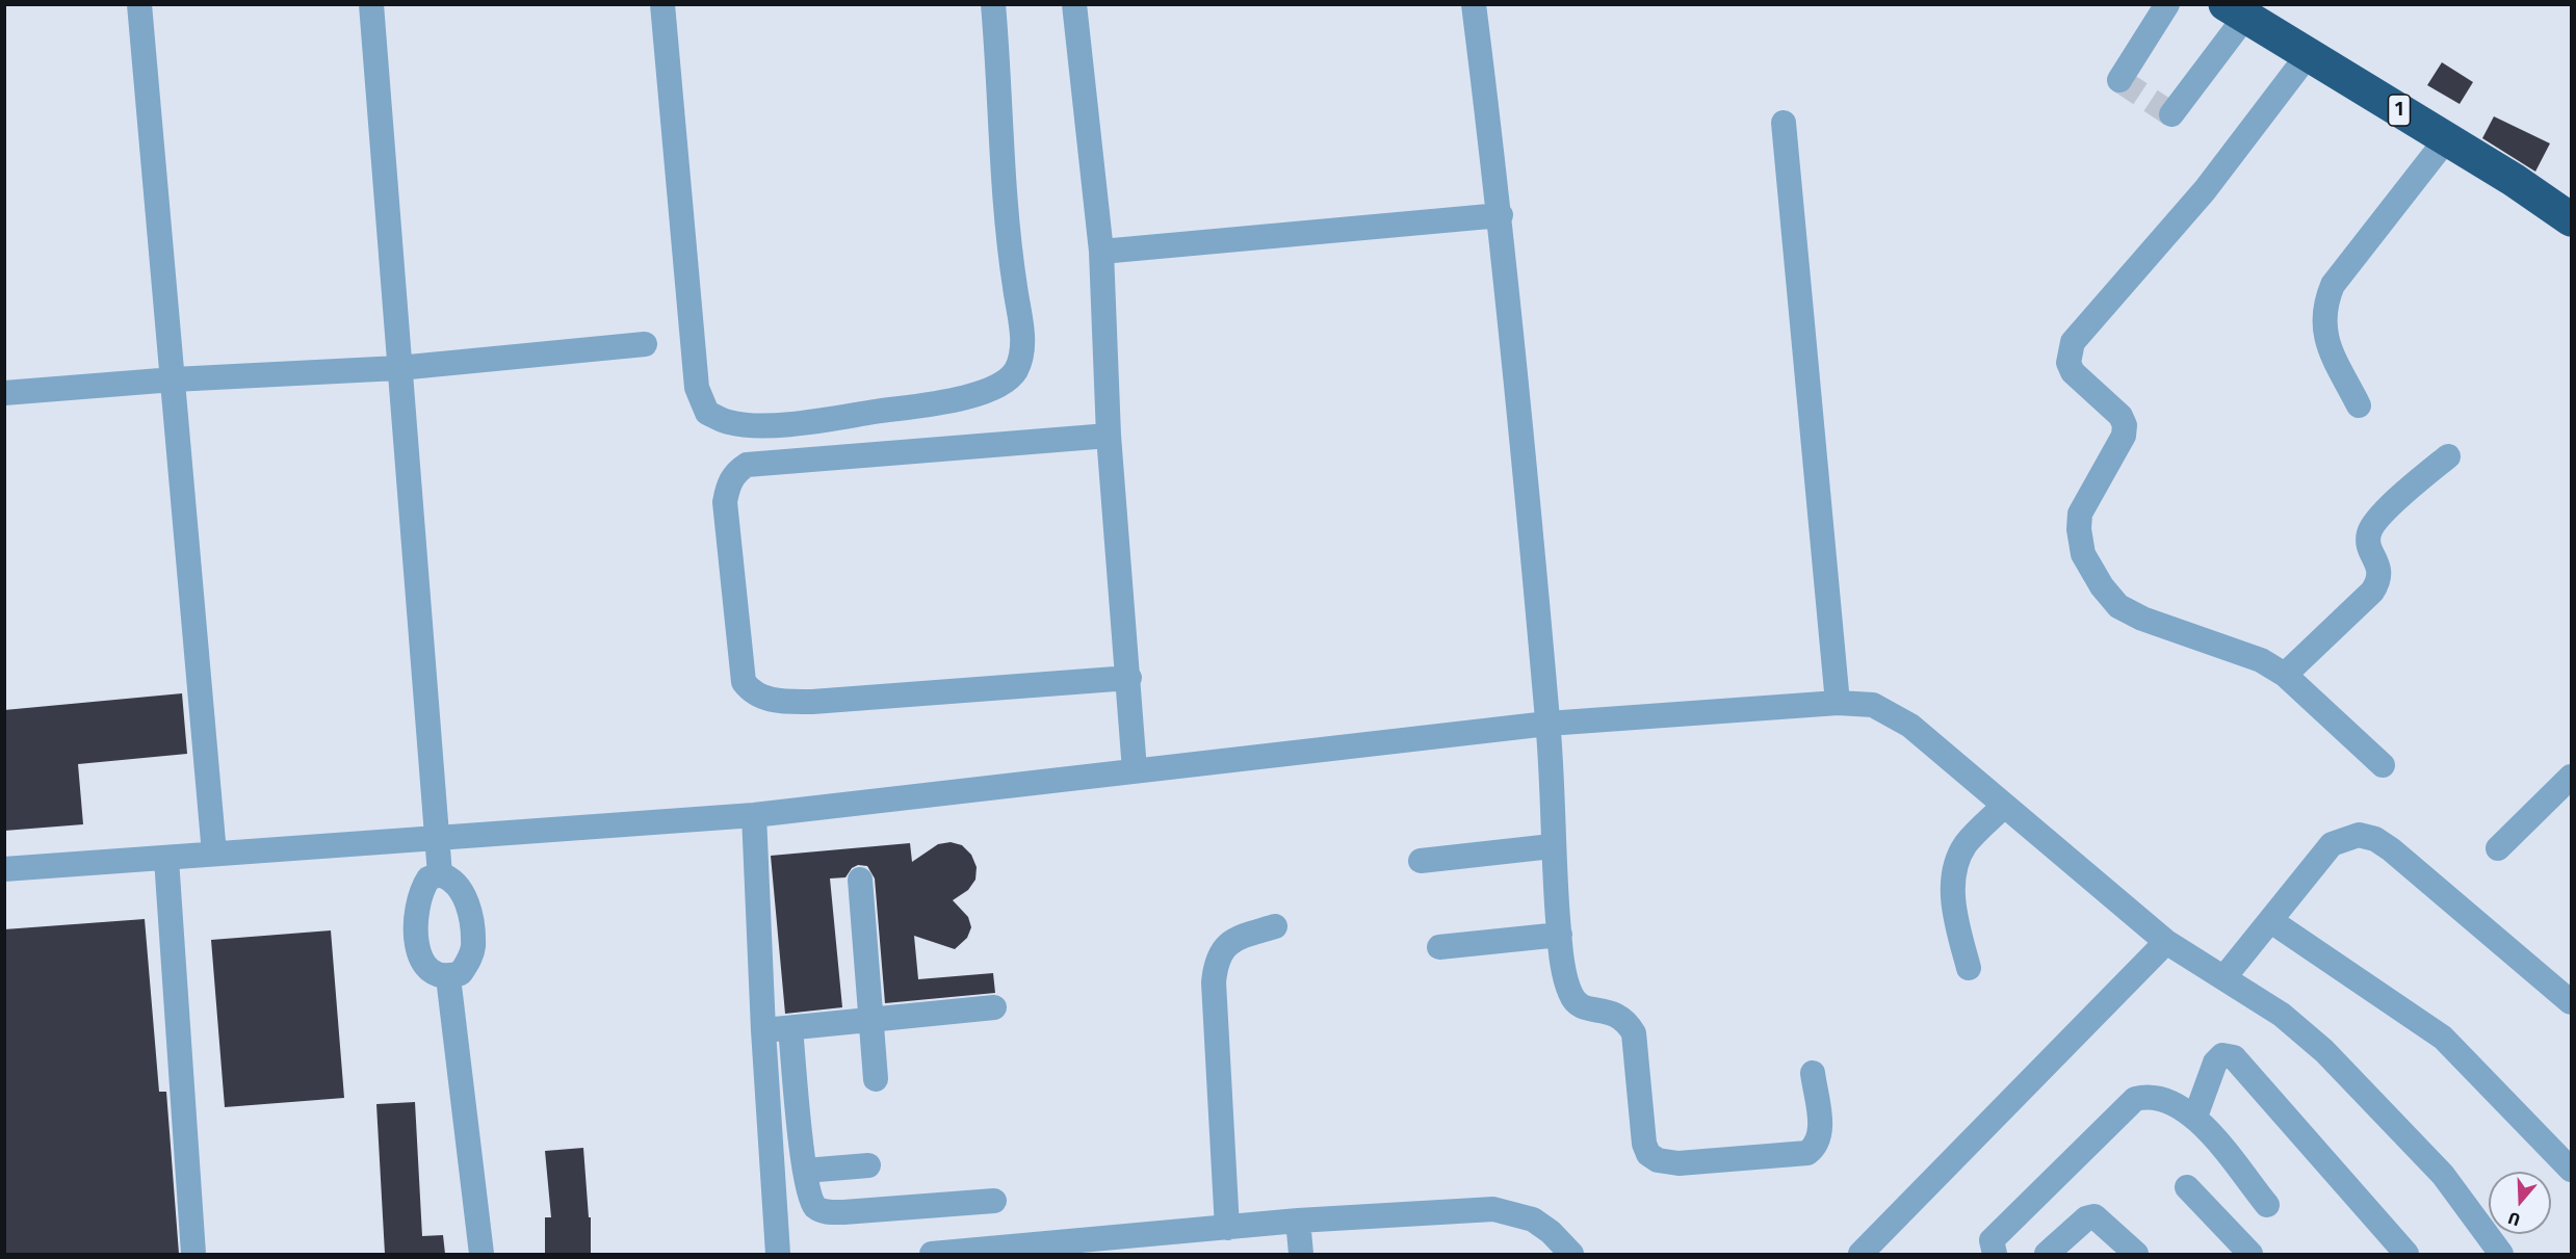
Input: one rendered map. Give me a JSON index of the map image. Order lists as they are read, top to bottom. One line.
{"streets":{"highway":["1"]},"north":"bottom"}
